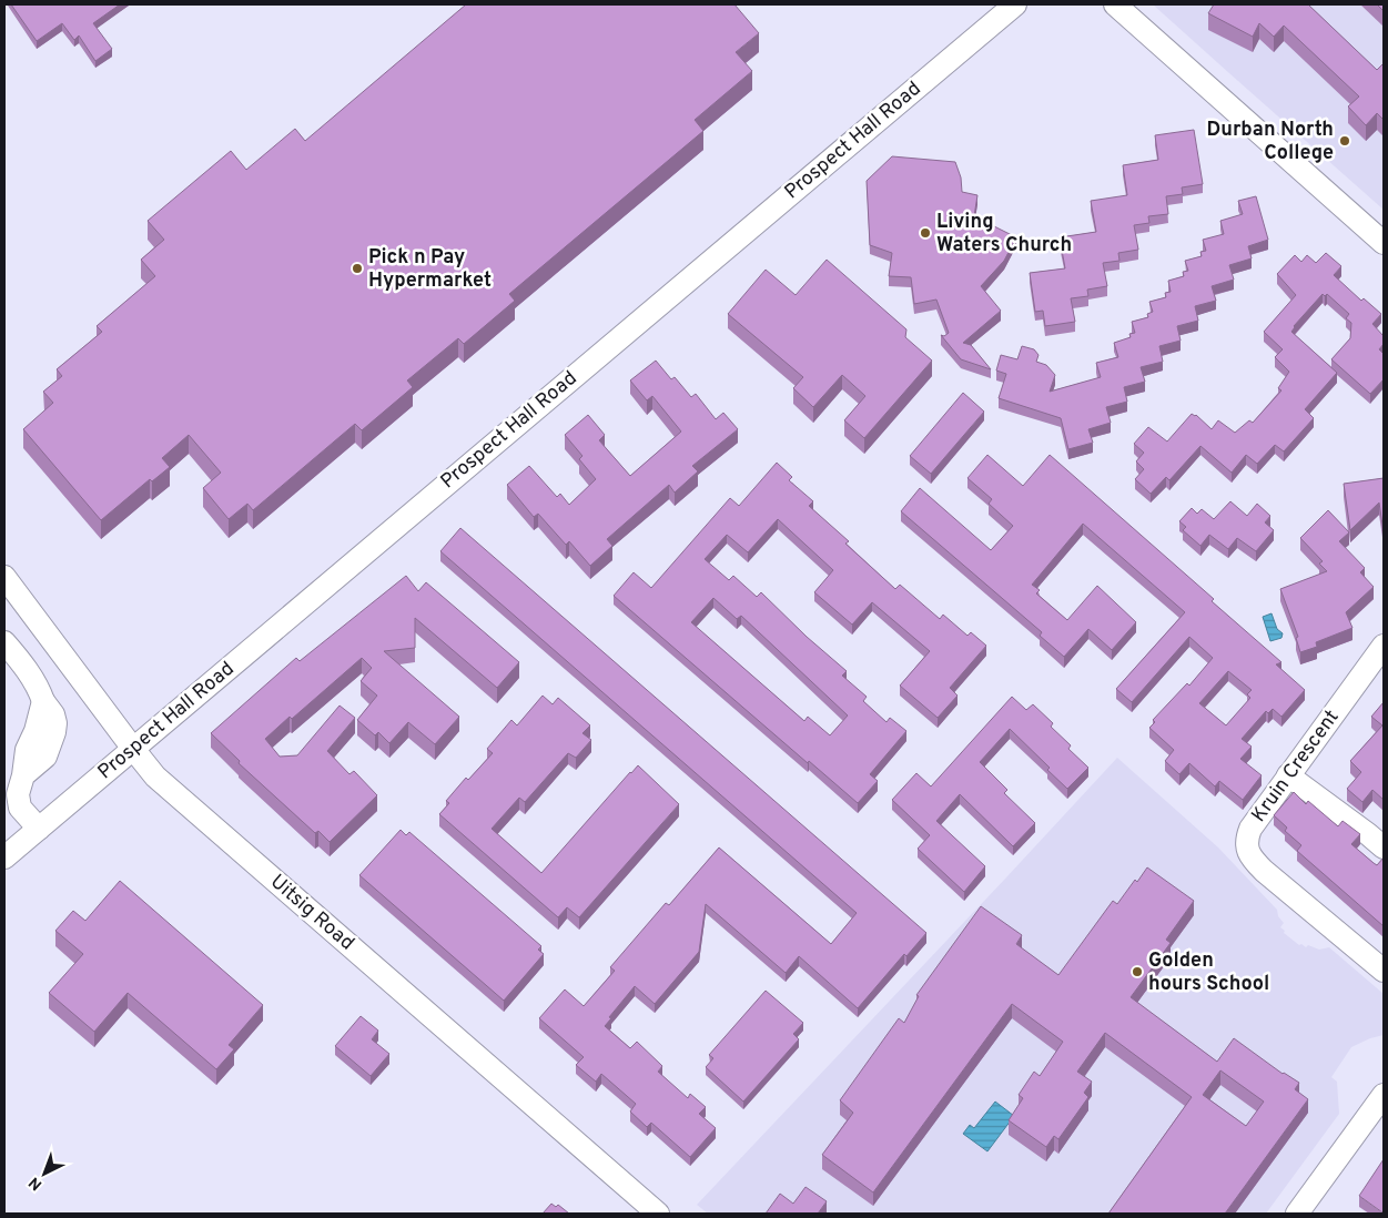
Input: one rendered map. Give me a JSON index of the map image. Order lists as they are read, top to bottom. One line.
{"streets":{"street":["Prospect Hall Road","Kruin Crescent","Uitsig Road"]},"crossings":[["Prospect Hall Road","Uitsig Road"]],"places":["Durban North College","Living Waters Church","Pick n Pay Hypermarket","Golden hours School"],"north":"bottom left"}
